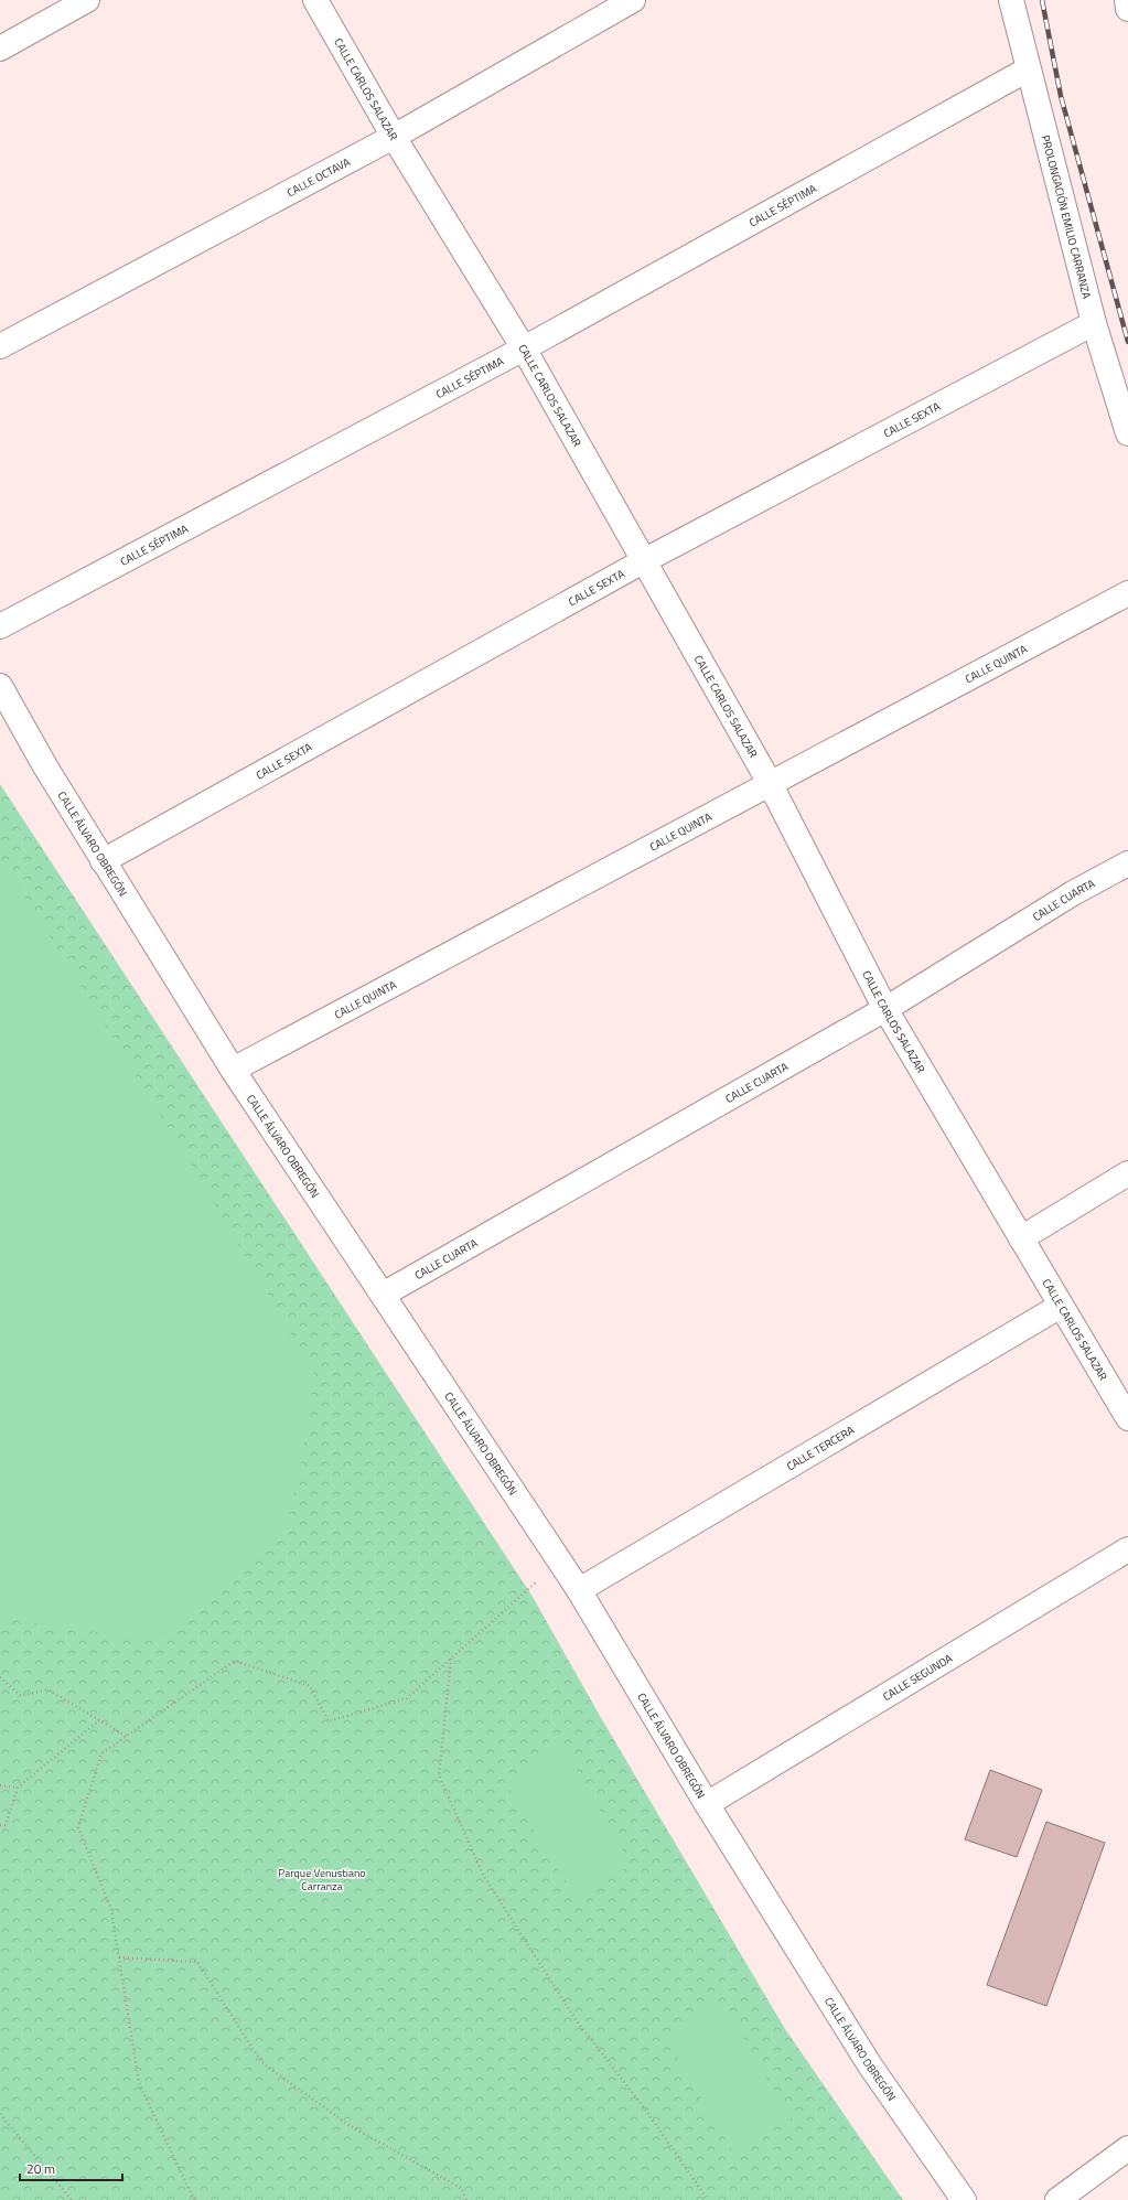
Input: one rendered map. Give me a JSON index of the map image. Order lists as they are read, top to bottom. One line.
{"streets":{"street":["CALLE CARLOS SALAZAR","CALLE OCTAVA","CALLE SÉPTIMA","PROLONGACIÓN EMILIO CARRANZA","CALLE SEXTA","CALLE QUINTA","CALLE ÁLVARO OBREGÓN","CALLE CUARTA","CALLE TERCERA","CALLE SEGUNDA"]},"crossings":[["CALLE CARLOS SALAZAR","CALLE OCTAVA"],["CALLE CARLOS SALAZAR","CALLE SÉPTIMA"],["CALLE CARLOS SALAZAR","CALLE SEXTA"],["CALLE CARLOS SALAZAR","CALLE QUINTA"],["CALLE CARLOS SALAZAR","CALLE CUARTA"],["CALLE CARLOS SALAZAR","CALLE TERCERA"],["CALLE SÉPTIMA","PROLONGACIÓN EMILIO CARRANZA"],["PROLONGACIÓN EMILIO CARRANZA","CALLE SEXTA"],["CALLE SEXTA","CALLE ÁLVARO OBREGÓN"],["CALLE QUINTA","CALLE ÁLVARO OBREGÓN"],["CALLE ÁLVARO OBREGÓN","CALLE CUARTA"],["CALLE ÁLVARO OBREGÓN","CALLE TERCERA"],["CALLE ÁLVARO OBREGÓN","CALLE SEGUNDA"]],"parks":["Parque Venustiano Carranza"],"scale_bar":"20 m"}
